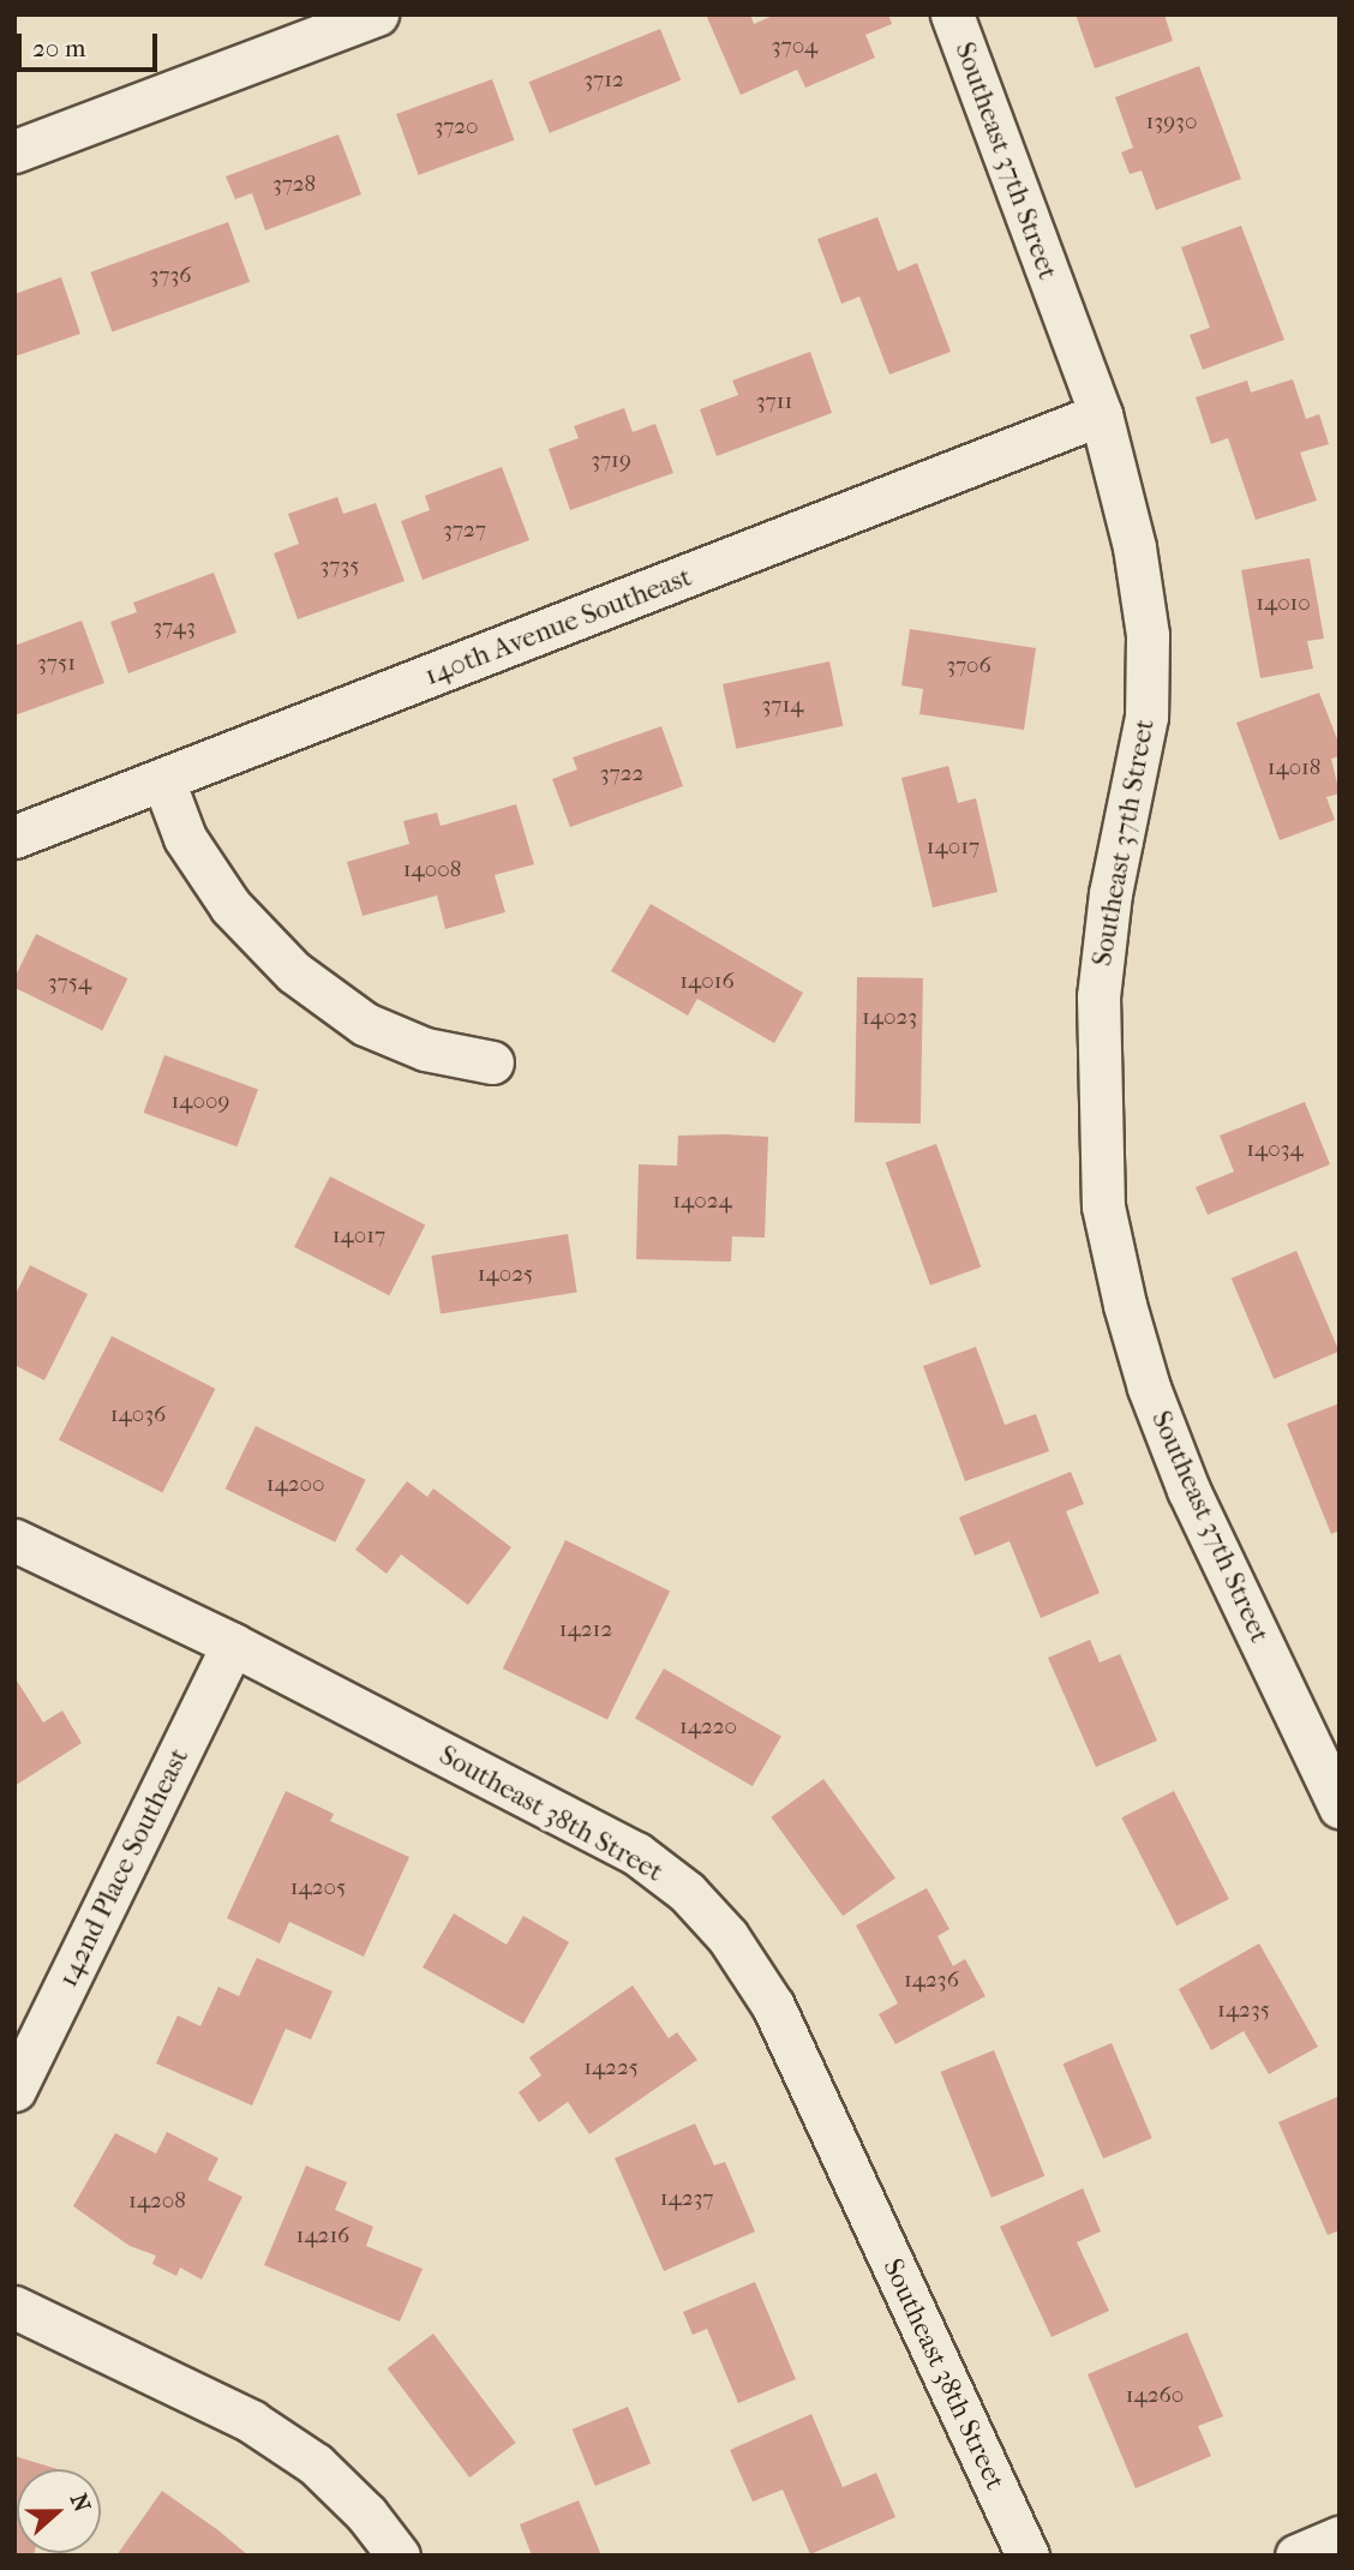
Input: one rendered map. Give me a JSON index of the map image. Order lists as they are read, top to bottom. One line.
{"streets":{"street":["Southeast 37th Street","140th Avenue Southeast","Southeast 38th Street","142nd Place Southeast"]},"crossings":[["Southeast 37th Street","140th Avenue Southeast"],["Southeast 38th Street","142nd Place Southeast"]],"house_numbers":["3704","3712","13930","3720","3728","3736","3711","3719","3727","3735","14010","3743","3751","3706","3714","14018","3722","14017","14008","14016","3754","14023","14009","14034","14024","14017","14025","14036","14200","14212","14220","14205","14236","14235","14225","14237","14208","14216","14260"],"scale_bar":"20 m","north":"right"}
